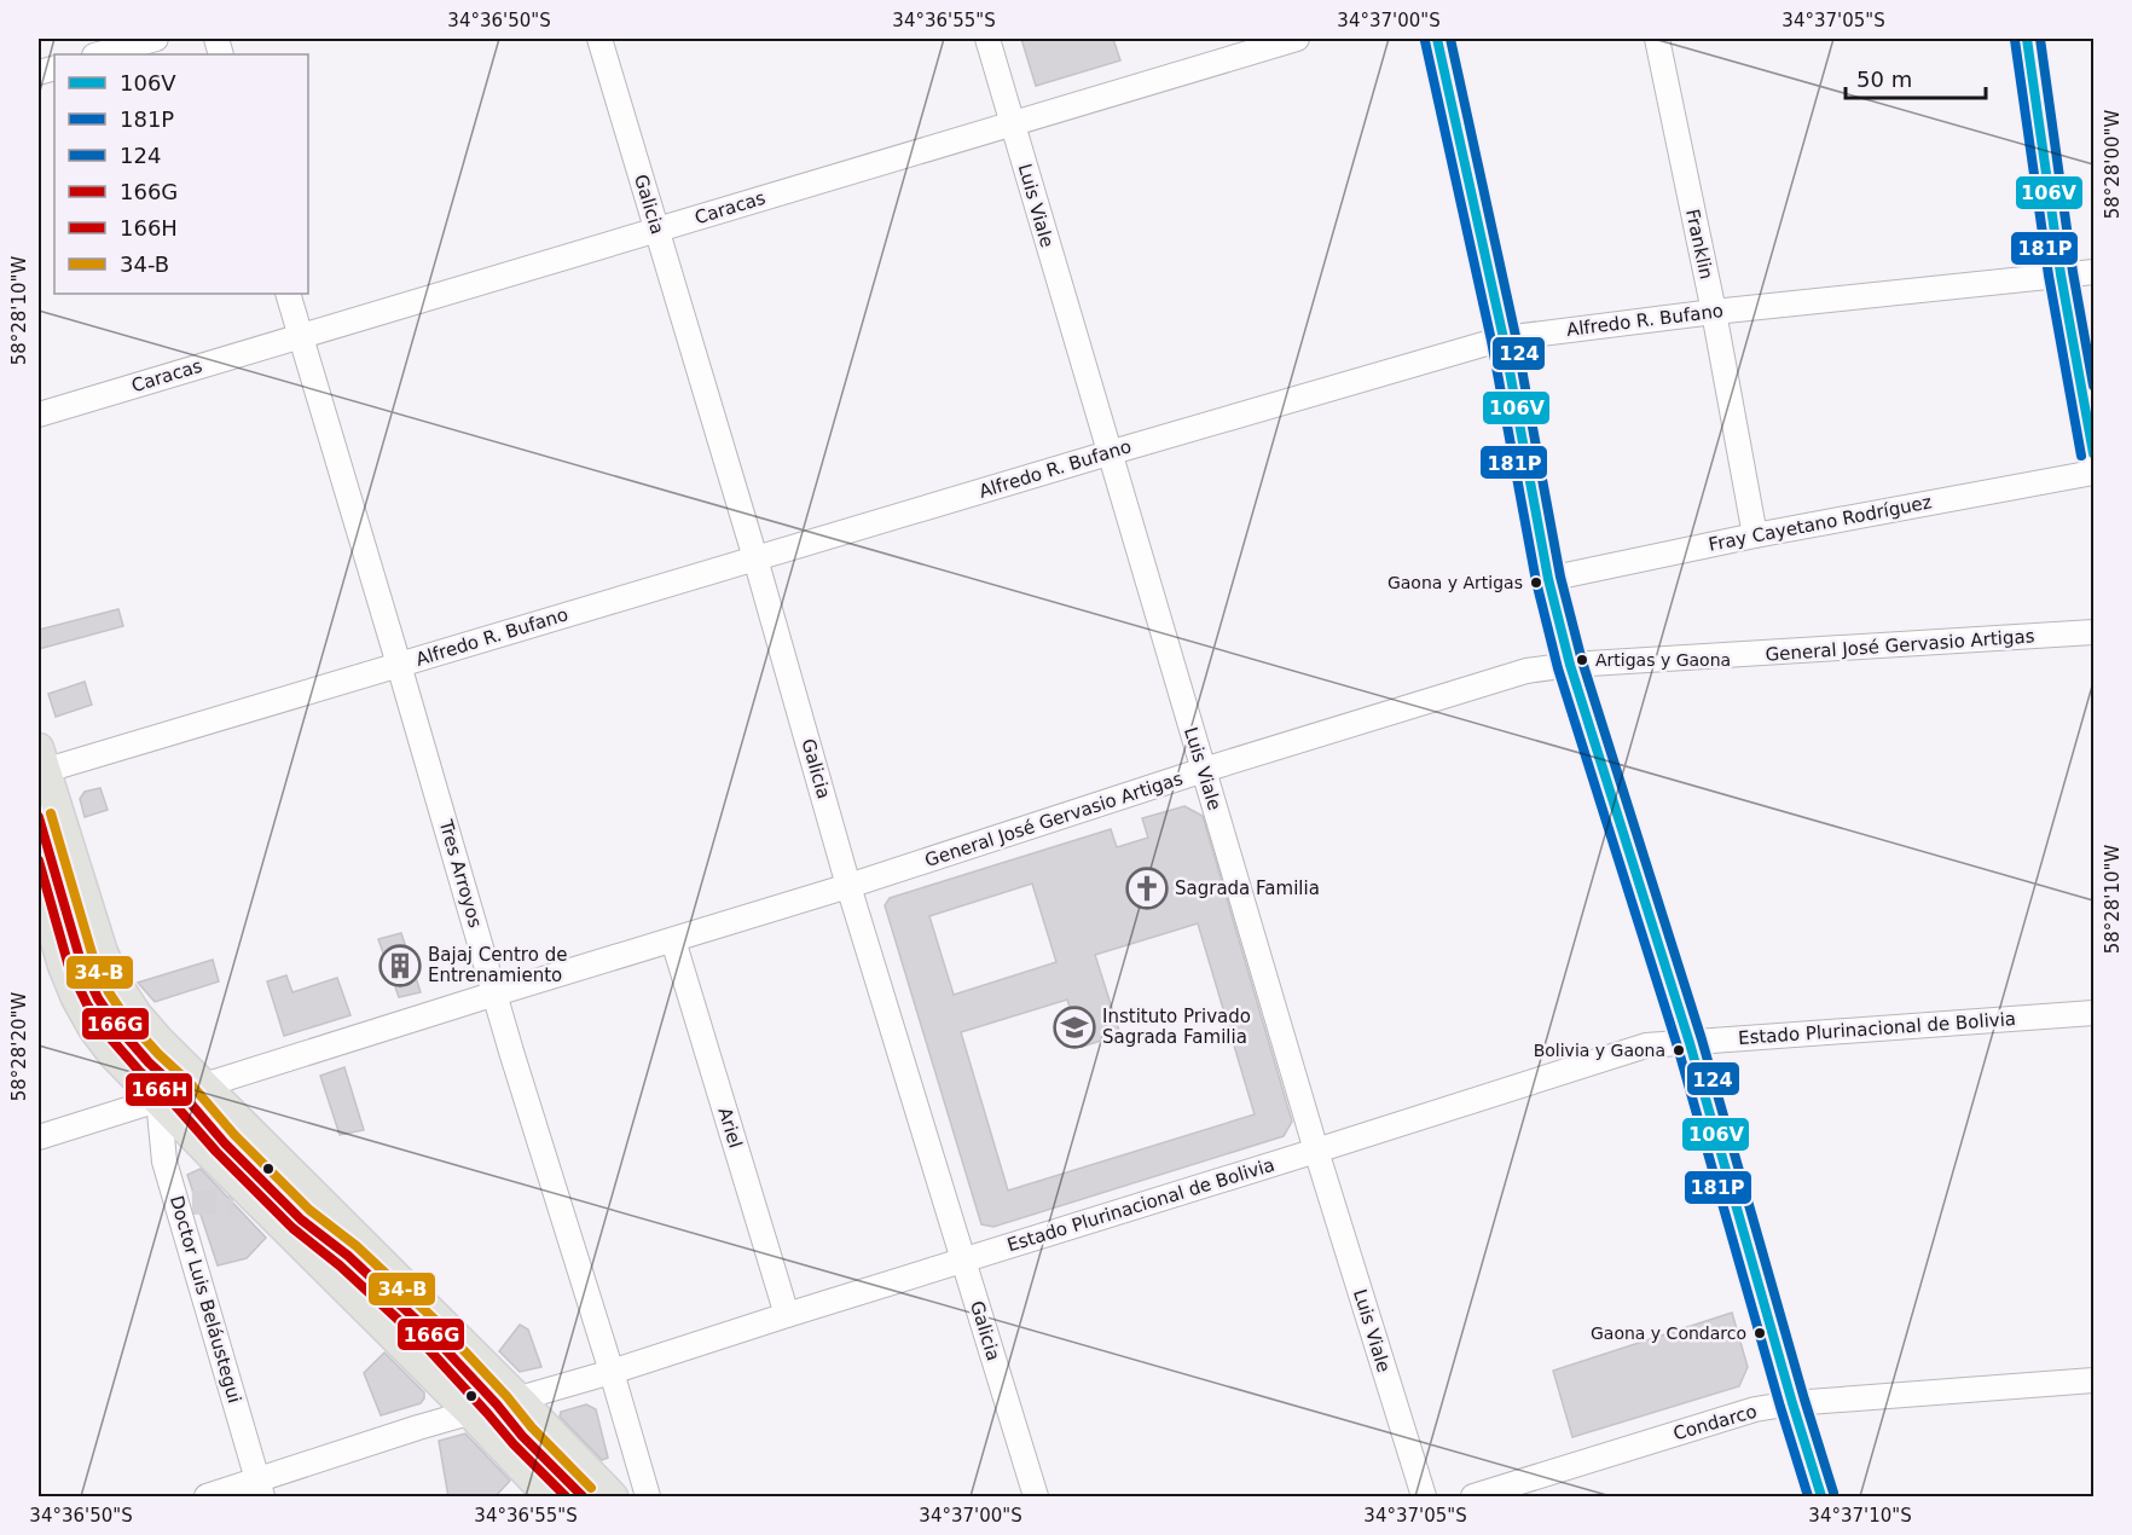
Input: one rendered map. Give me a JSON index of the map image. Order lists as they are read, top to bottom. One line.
{"streets":{"street":["Galicia","Luis Viale","Caracas","Franklin","Alfredo R. Bufano","Fray Cayetano Rodríguez","General José Gervasio Artigas","Tres Arroyos","Estado Plurinacional de Bolivia","Ariel","Doctor Luis Beláustegui","Condarco"]},"crossings":[["Galicia","Caracas"],["Galicia","Alfredo R. Bufano"],["Galicia","General José Gervasio Artigas"],["Galicia","Estado Plurinacional de Bolivia"],["Luis Viale","Caracas"],["Luis Viale","Alfredo R. Bufano"],["Luis Viale","General José Gervasio Artigas"],["Luis Viale","Estado Plurinacional de Bolivia"],["Caracas","Tres Arroyos"],["Franklin","Alfredo R. Bufano"],["Franklin","Fray Cayetano Rodríguez"],["Alfredo R. Bufano","Tres Arroyos"],["General José Gervasio Artigas","Tres Arroyos"],["General José Gervasio Artigas","Ariel"],["General José Gervasio Artigas","Doctor Luis Beláustegui"],["Tres Arroyos","Estado Plurinacional de Bolivia"],["Estado Plurinacional de Bolivia","Ariel"],["Estado Plurinacional de Bolivia","Doctor Luis Beláustegui"]],"places":{"other":["Gaona y Artigas","Artigas y Gaona","Bolivia y Gaona","Gaona y Condarco"],"church":["Sagrada Familia"],"building":["Bajaj Centro de Entrenamiento"],"school or university":["Instituto Privado Sagrada Familia"]},"lines":["transit line 106V","transit line 124","transit line 181P","transit line 34-B","transit line 166G","transit line 166H"],"legend":["106V","181P","124","166G","166H","34-B"],"scale_bar":"50 m","coordinates":["34°36'50\"S","34°36'55\"S","34°37'00\"S","34°37'05\"S","58°28'00\"W","58°28'10\"W","58°28'20\"W","34°37'10\"S"]}
